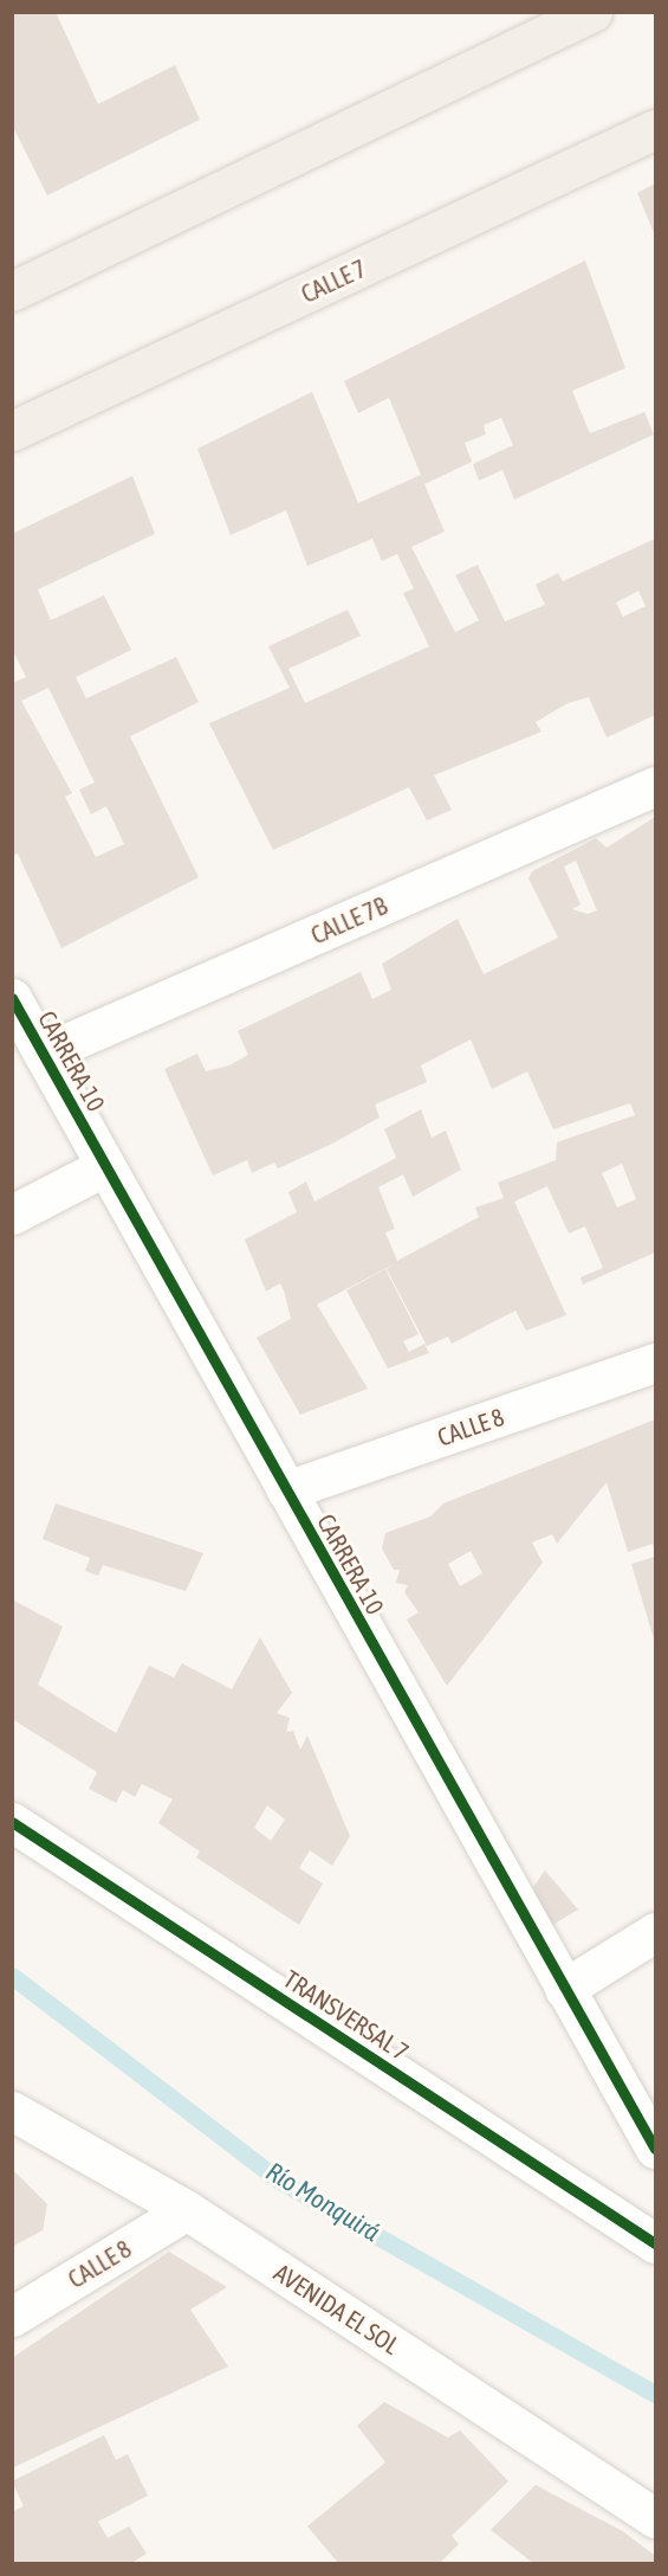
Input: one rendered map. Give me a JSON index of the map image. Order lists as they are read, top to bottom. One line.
{"streets":{"main road":["CALLE 7"],"street":["CALLE 7B","CARRERA 10","CALLE 8","TRANSVERSAL 7","AVENIDA EL SOL"]},"crossings":[["CALLE 7B","CARRERA 10"],["CARRERA 10","CALLE 8"],["CALLE 8","AVENIDA EL SOL"]],"water":["Río Monquirá"]}
